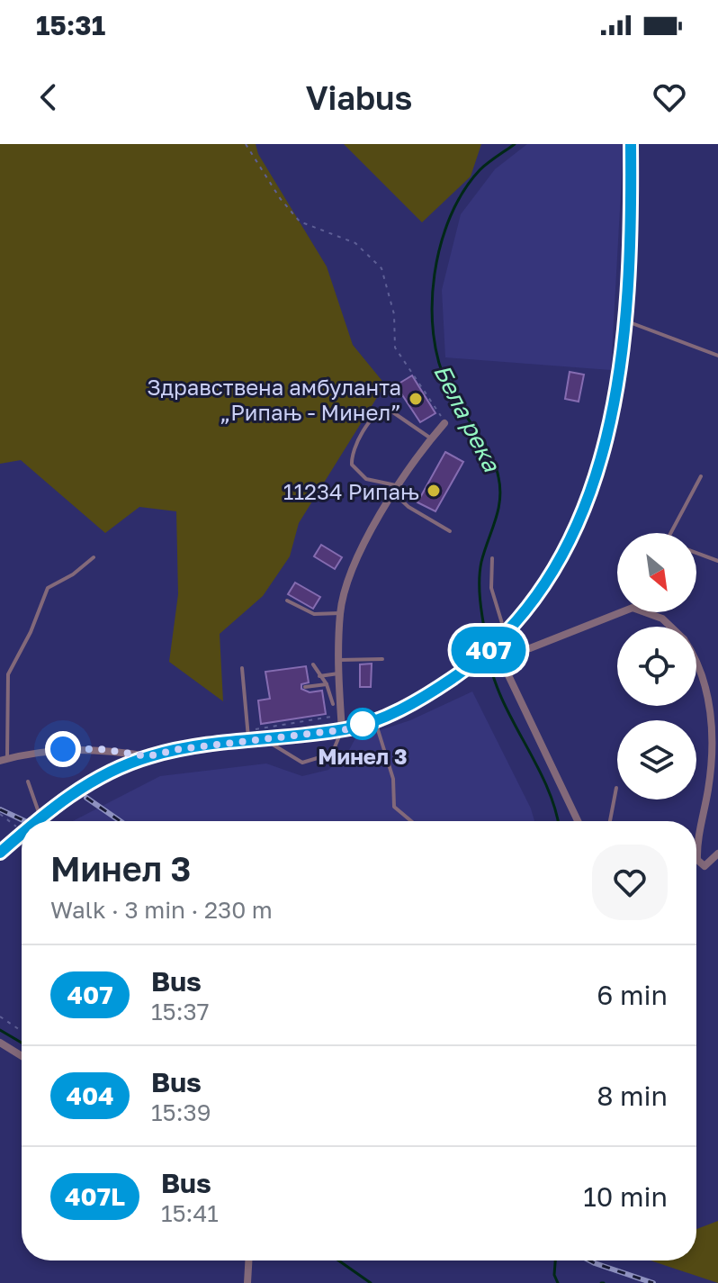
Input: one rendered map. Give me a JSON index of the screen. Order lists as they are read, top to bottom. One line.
{"water":["Бела река"],"places":["Здравствена амбуланта „Рипањ - Минел”","11234 Рипањ","Минел 3"],"lines":["bus line 407"],"north":"bottom right","page":{"status":"15:31","header":"Viabus","on_map":"407","heading":["Минел 3","Walk · 3 min · 230 m"],"list":[{"mark":"407","name":"Bus","note":"15:37","value":"6 min"},{"mark":"404","name":"Bus","note":"15:39","value":"8 min"},{"mark":"407L","name":"Bus","note":"15:41","value":"10 min"}]}}
